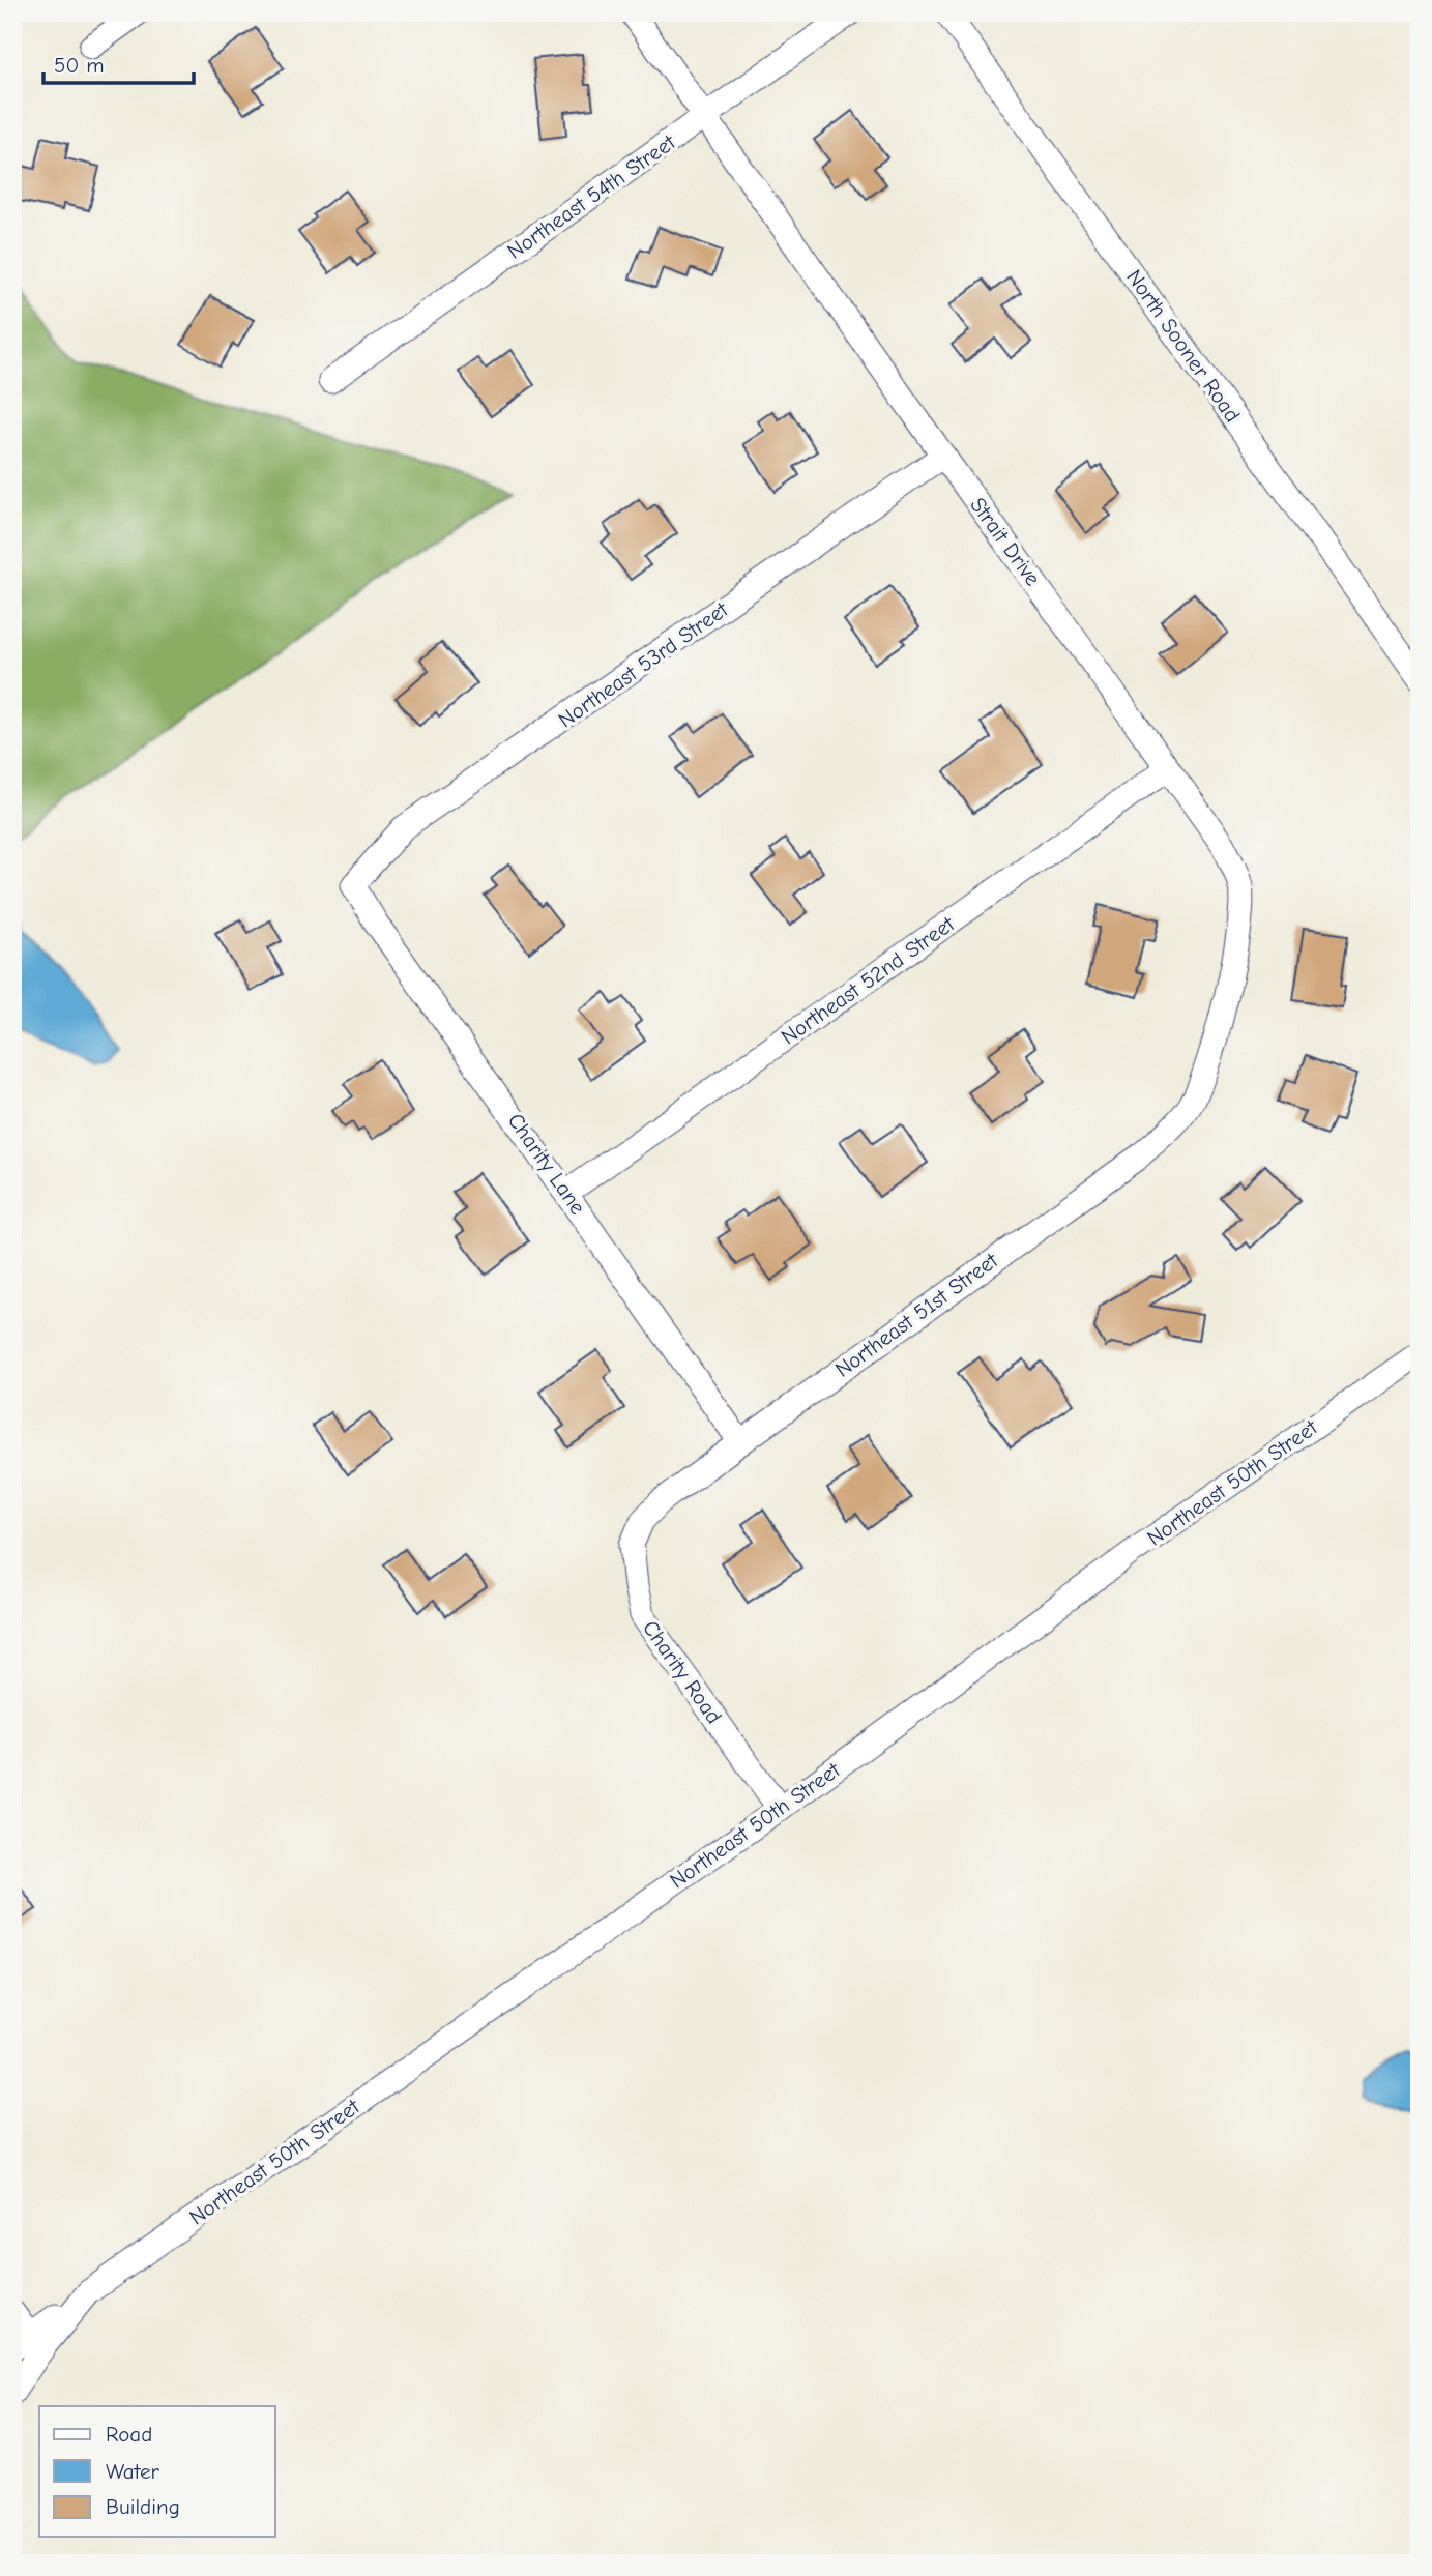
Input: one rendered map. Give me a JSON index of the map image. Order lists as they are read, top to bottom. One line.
{"streets":{"street":["Northeast 54th Street","North Sooner Road","Strait Drive","Northeast 53rd Street","Northeast 52nd Street","Charity Lane","Northeast 51st Street","Northeast 50th Street","Charity Road"]},"crossings":[["Northeast 54th Street","Strait Drive"],["Strait Drive","Northeast 53rd Street"],["Strait Drive","Northeast 52nd Street"],["Strait Drive","Northeast 51st Street"],["Northeast 53rd Street","Charity Lane"],["Northeast 52nd Street","Charity Lane"],["Charity Lane","Northeast 51st Street"],["Northeast 51st Street","Charity Road"],["Northeast 50th Street","Charity Road"]],"legend":["Road","Water","Building"],"scale_bar":"50 m"}
